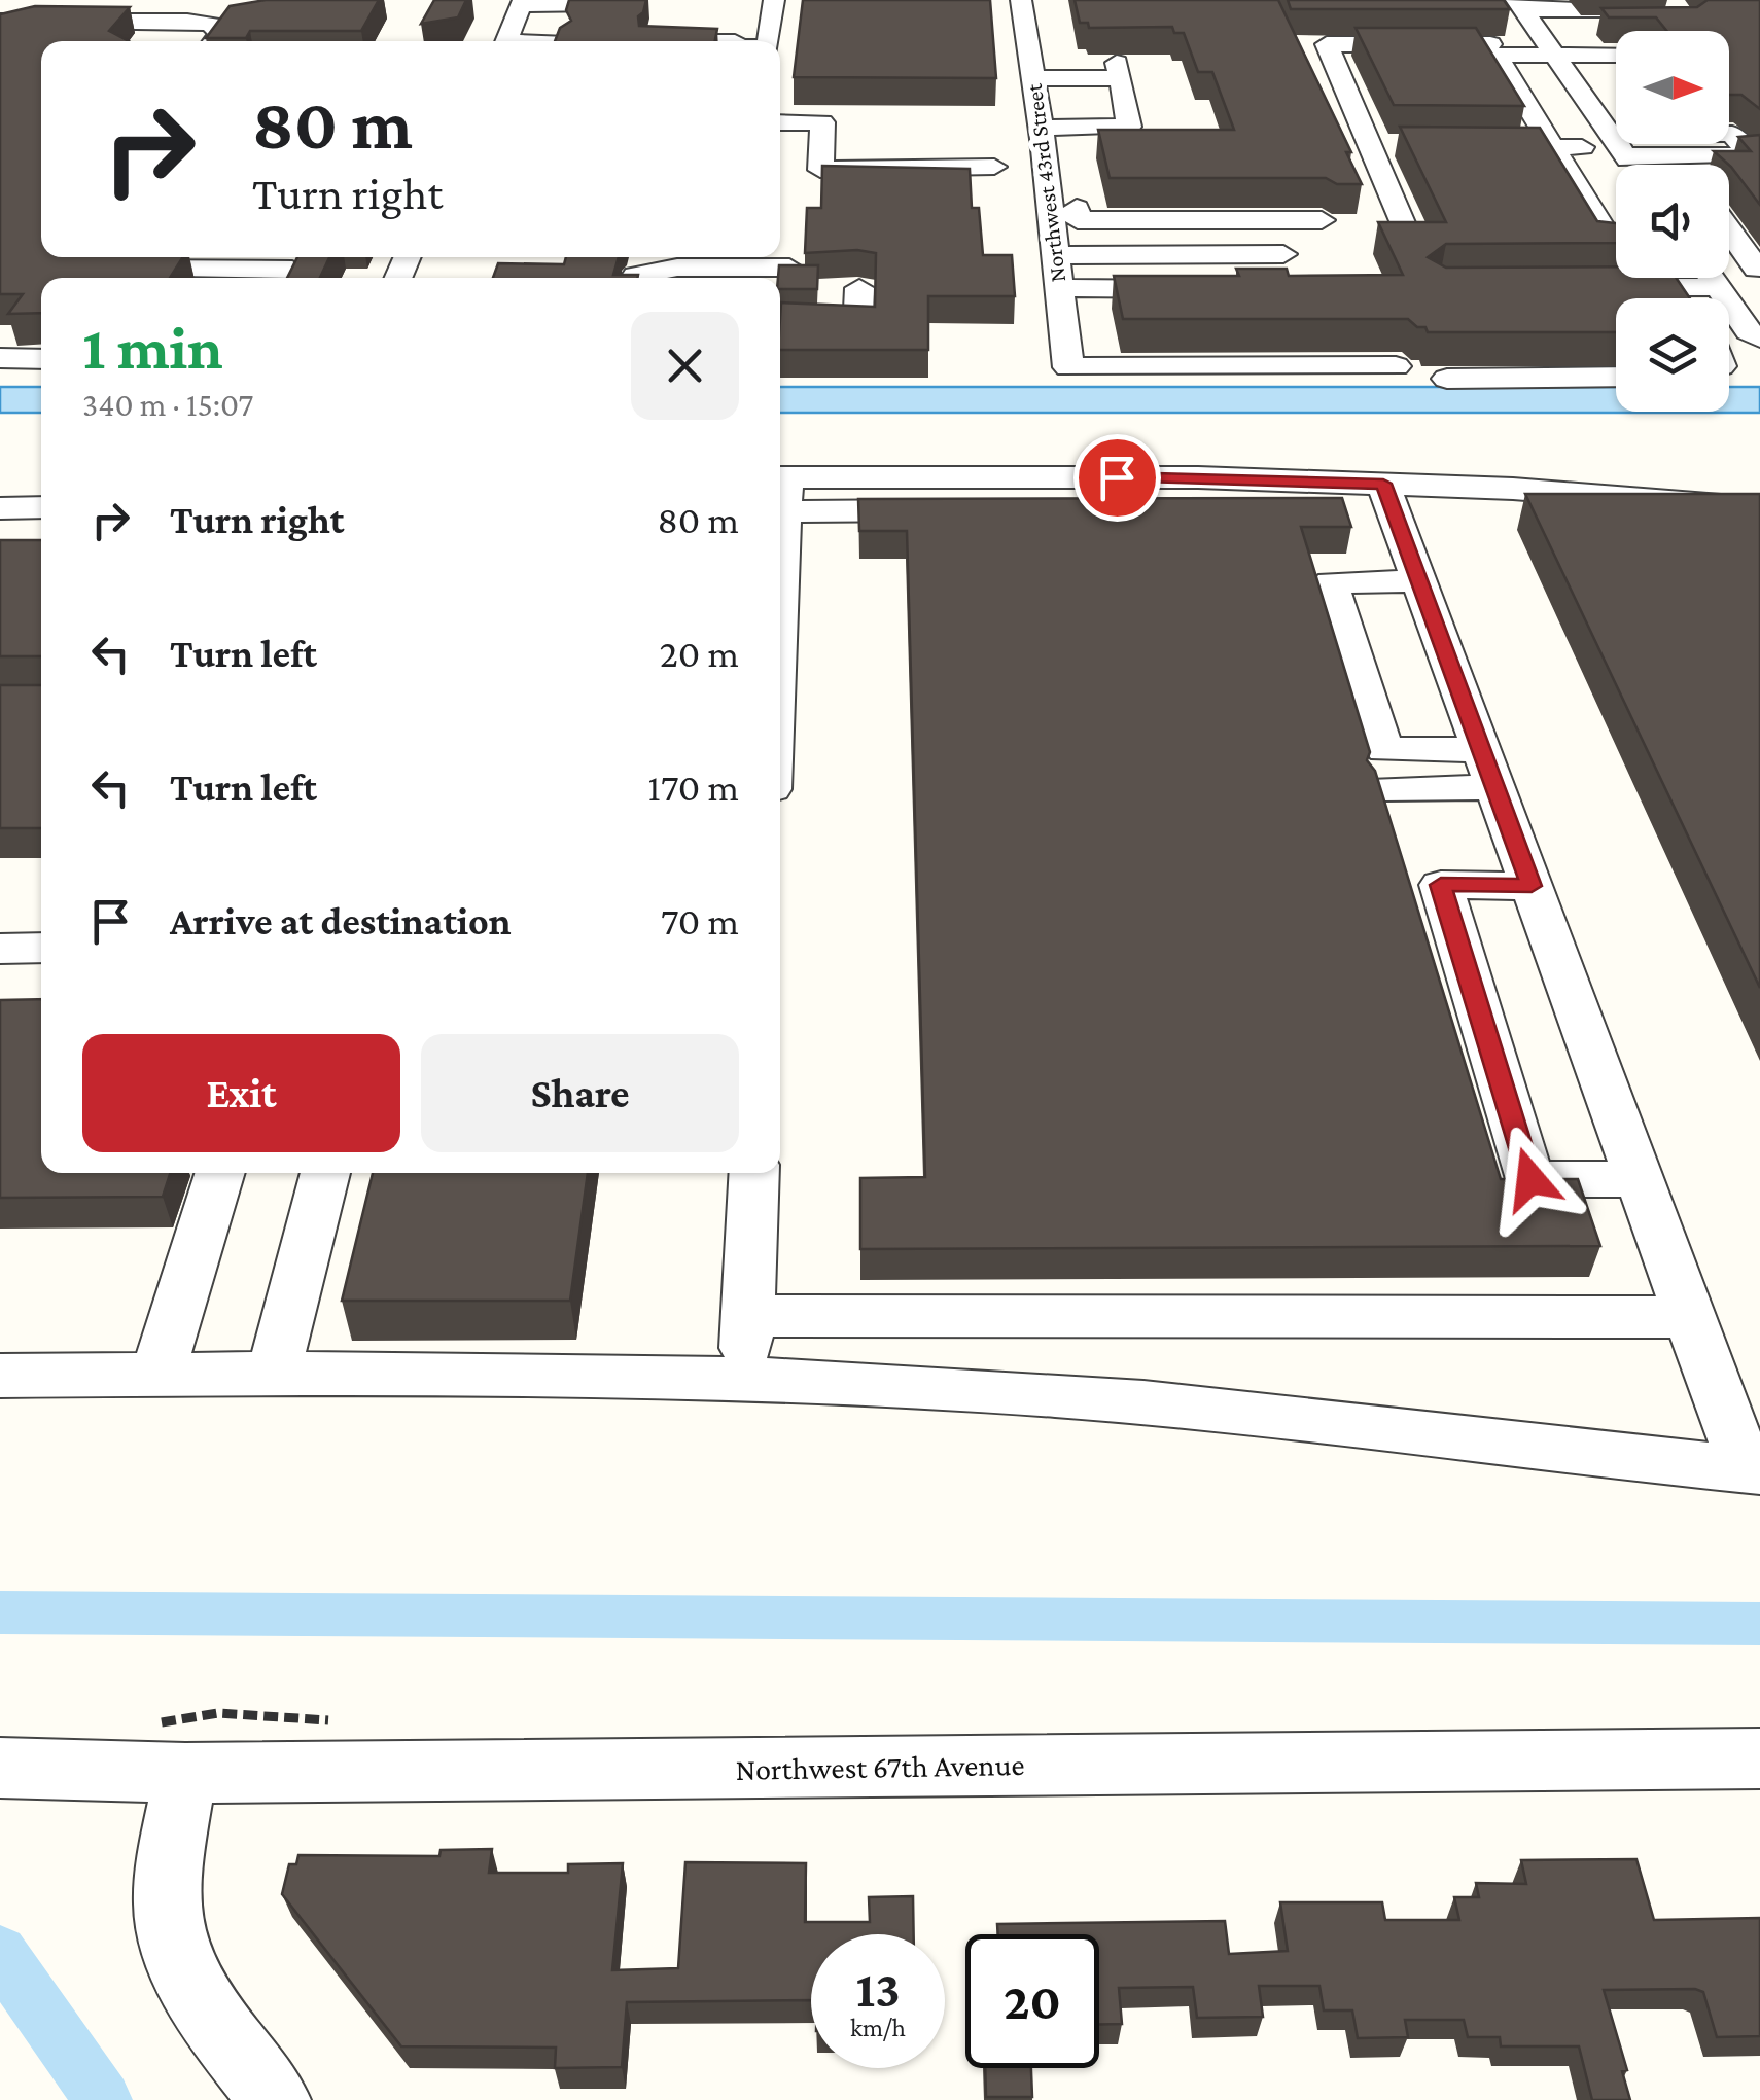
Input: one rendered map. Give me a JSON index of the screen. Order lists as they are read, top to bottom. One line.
{"streets":{"street":["Northwest 43rd Street","Northwest 67th Avenue"]},"north":"right","page":{"turn":["80 m","Turn right"],"heading":["1 min","340 m · 15:07"],"list":[{"name":"Turn right","value":"80 m"},{"name":"Turn left","value":"20 m"},{"name":"Turn left","value":"170 m"},{"name":"Arrive at destination","value":"70 m"}],"buttons":["Exit","Share"],"speed":"13 km/h","limit":"20"}}
